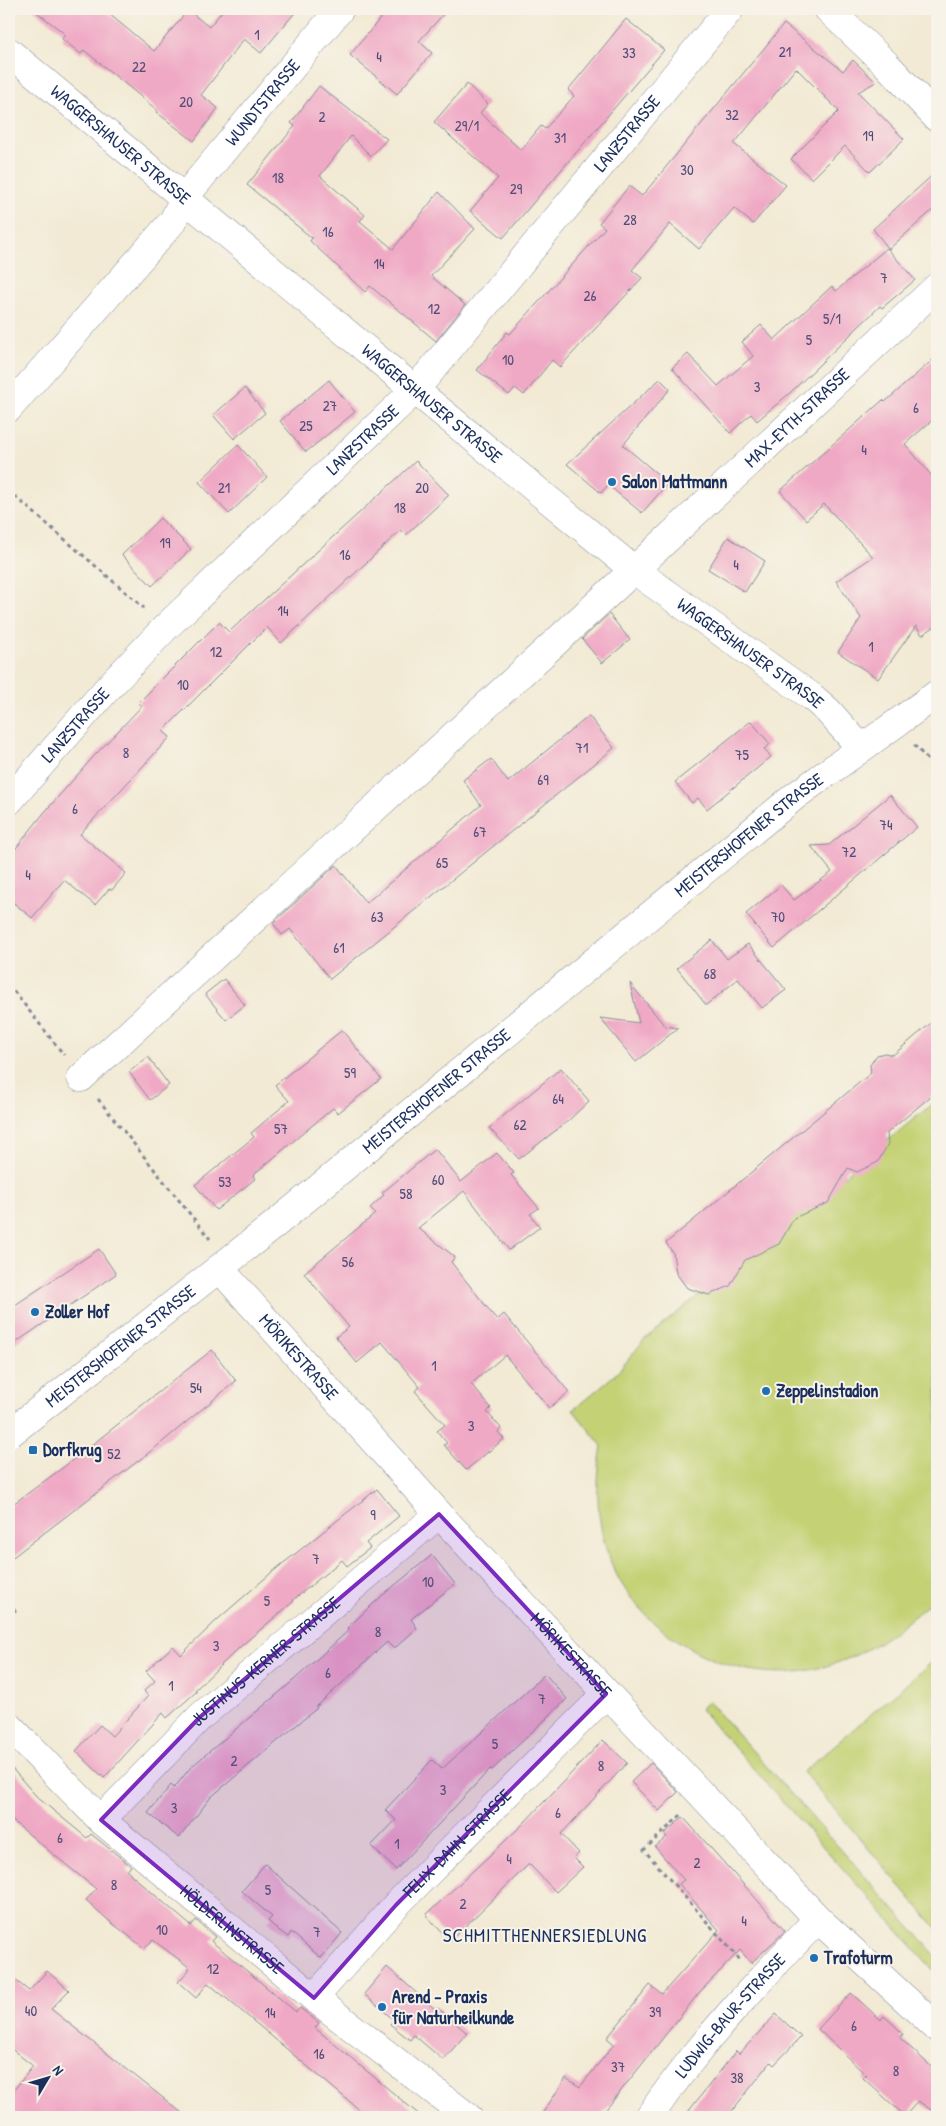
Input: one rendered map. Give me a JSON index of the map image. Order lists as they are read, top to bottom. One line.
{"streets":{"street":["WUNDTSTRASSE","LANZSTRASSE","WAGGERSHAUSER STRASSE","MAX-EYTH-STRASSE","MEISTERSHOFENER STRASSE","MÖRIKESTRASSE","JUSTINUS-KERNER-STRASSE","FELIX-DAHN-STRASSE","HÖLDERLINSTRASSE","LUDWIG-BAUR-STRASSE"]},"crossings":[["WUNDTSTRASSE","WAGGERSHAUSER STRASSE"],["LANZSTRASSE","WAGGERSHAUSER STRASSE"],["WAGGERSHAUSER STRASSE","MAX-EYTH-STRASSE"],["WAGGERSHAUSER STRASSE","MEISTERSHOFENER STRASSE"],["MEISTERSHOFENER STRASSE","MÖRIKESTRASSE"],["MÖRIKESTRASSE","JUSTINUS-KERNER-STRASSE"],["MÖRIKESTRASSE","FELIX-DAHN-STRASSE"],["MÖRIKESTRASSE","LUDWIG-BAUR-STRASSE"],["JUSTINUS-KERNER-STRASSE","HÖLDERLINSTRASSE"],["FELIX-DAHN-STRASSE","HÖLDERLINSTRASSE"]],"districts":["SCHMITTHENNERSIEDLUNG"],"places":{"other":["Salon Mattmann","Zoller Hof","Zeppelinstadion","Trafoturm","Arend - Praxis für Naturheilkunde"],"transit":["Dorfkrug"]},"house_numbers":["1","21","33","4","22","20","32","2","29/1","19","31","30","18","29","28","16","14","7","26","12","5/1","5","10","3","27","6","25","4","21","20","18","19","16","4","14","1","12","10","71","8","75","69","6","74","67","72","65","4","63","70","61","68","59","64","62","57","60","53","58","56","1","54","3","52","9","7","10","5","8","3","6","1","7","5","2","8","3","3","6","6","1","4","2","8","5","2","4","10","7","12","40","39","14","6","16","37","8","38"],"north":"top right"}
